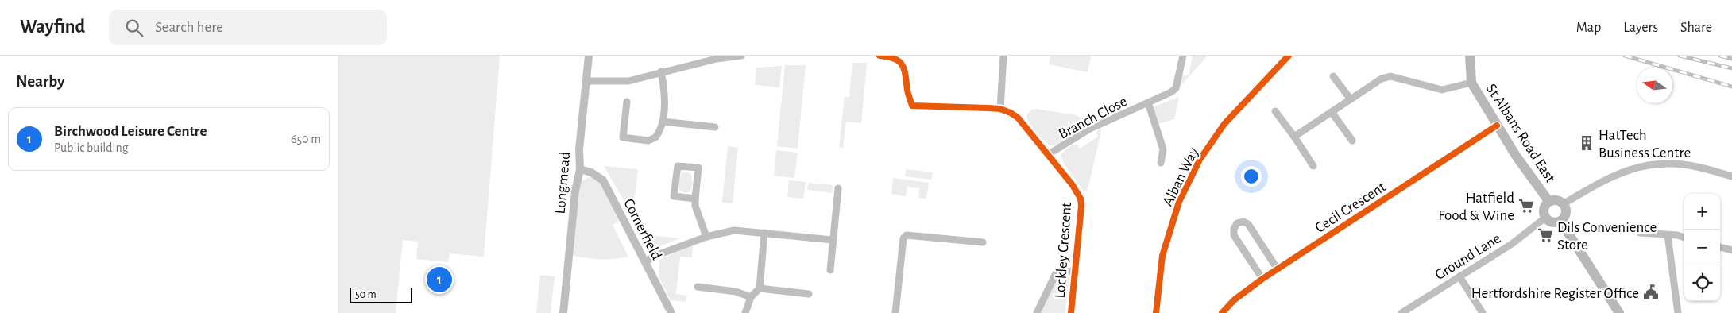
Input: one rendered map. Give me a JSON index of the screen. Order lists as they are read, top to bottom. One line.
{"streets":{"main road":["St Albans Road East"],"street":["Branch Close","Longmead","Cecil Crescent","Cornerfield","Lockley Crescent","Ground Lane"],"cycle path":["Alban Way"]},"crossings":[["Branch Close","Lockley Crescent"],["St Albans Road East","Cecil Crescent"],["St Albans Road East","Ground Lane"],["Longmead","Cornerfield"]],"places":{"building":["HatTech Business Centre"],"supermarket":["Hatfield Food & Wine","Dils Convenience Store"],"public building":["Hertfordshire Register Office"]},"scale_bar":"50 m","north":"left","page":{"header":"Wayfind","search":"Search here","nav":["Map","Layers","Share"],"heading":"Nearby","list":[{"mark":"1","name":"Birchwood Leisure Centre","note":"Public building","value":"650 m"}],"map_buttons":["+","−"],"pins":"1","scale":"50 m"}}
